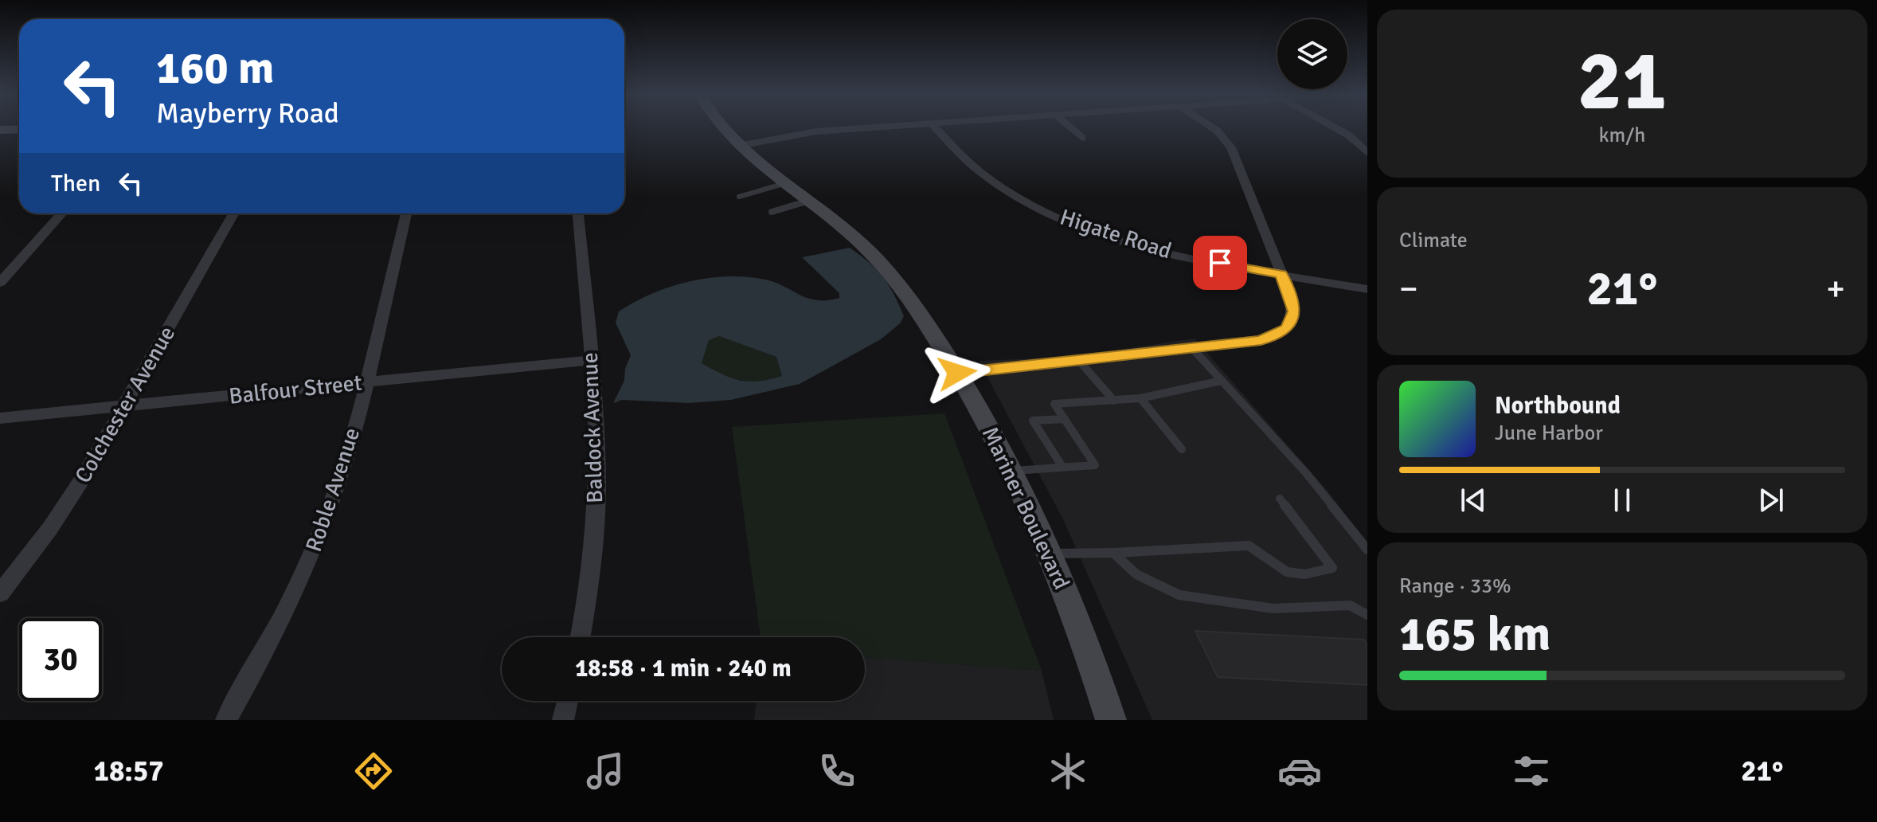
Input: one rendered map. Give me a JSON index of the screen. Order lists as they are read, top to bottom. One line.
{"streets":{"main road":["Mariner Boulevard"],"street":["Higate Road","Balfour Street","Colchester Avenue","Baldock Avenue","Roble Avenue"]},"crossings":[["Balfour Street","Colchester Avenue"],["Balfour Street","Baldock Avenue"],["Balfour Street","Roble Avenue"]],"page":{"tile":[["21","km/h"],"Climate",["Range · 33%","165 km"]],"turn":["160 m","Mayberry Road"],"then":"Then","heat":["−","21°","+"],"song":["Northbound","June Harbor"],"limit":"30","trip":"18:58 · 1 min · 240 m","tabs":["18:57","21°"]}}
